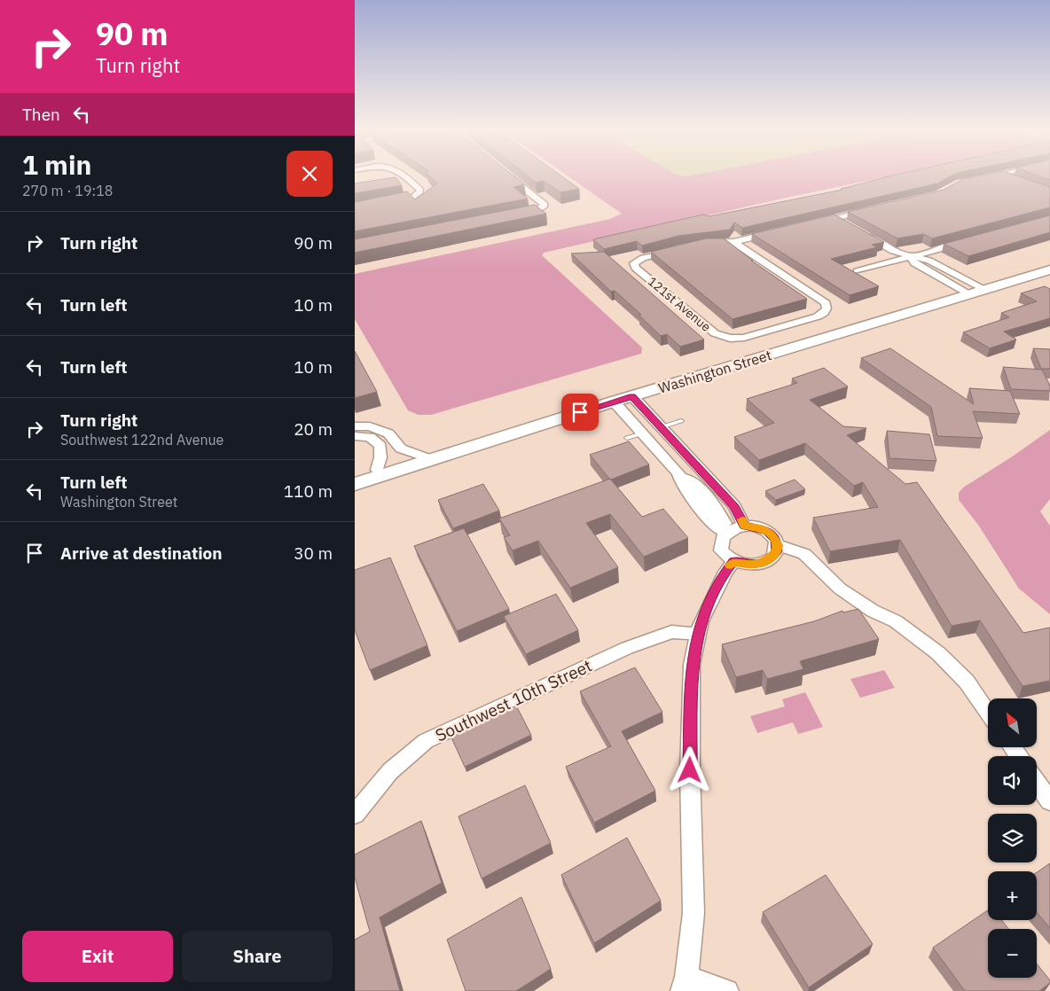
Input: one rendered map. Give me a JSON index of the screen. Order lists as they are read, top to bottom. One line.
{"streets":{"street":["121st Avenue","Washington Street","Southwest 10th Street"]},"north":"top left","page":{"turn":["90 m","Turn right"],"then":"Then","heading":["1 min","270 m · 19:18"],"list":[{"name":"Turn right","value":"90 m"},{"name":"Turn left","value":"10 m"},{"name":"Turn left","value":"10 m"},{"name":"Turn right","note":"Southwest 122nd Avenue","value":"20 m"},{"name":"Turn left","note":"Washington Street","value":"110 m"},{"name":"Arrive at destination","value":"30 m"}],"map_buttons":["+","−"],"buttons":["Exit","Share"]}}
